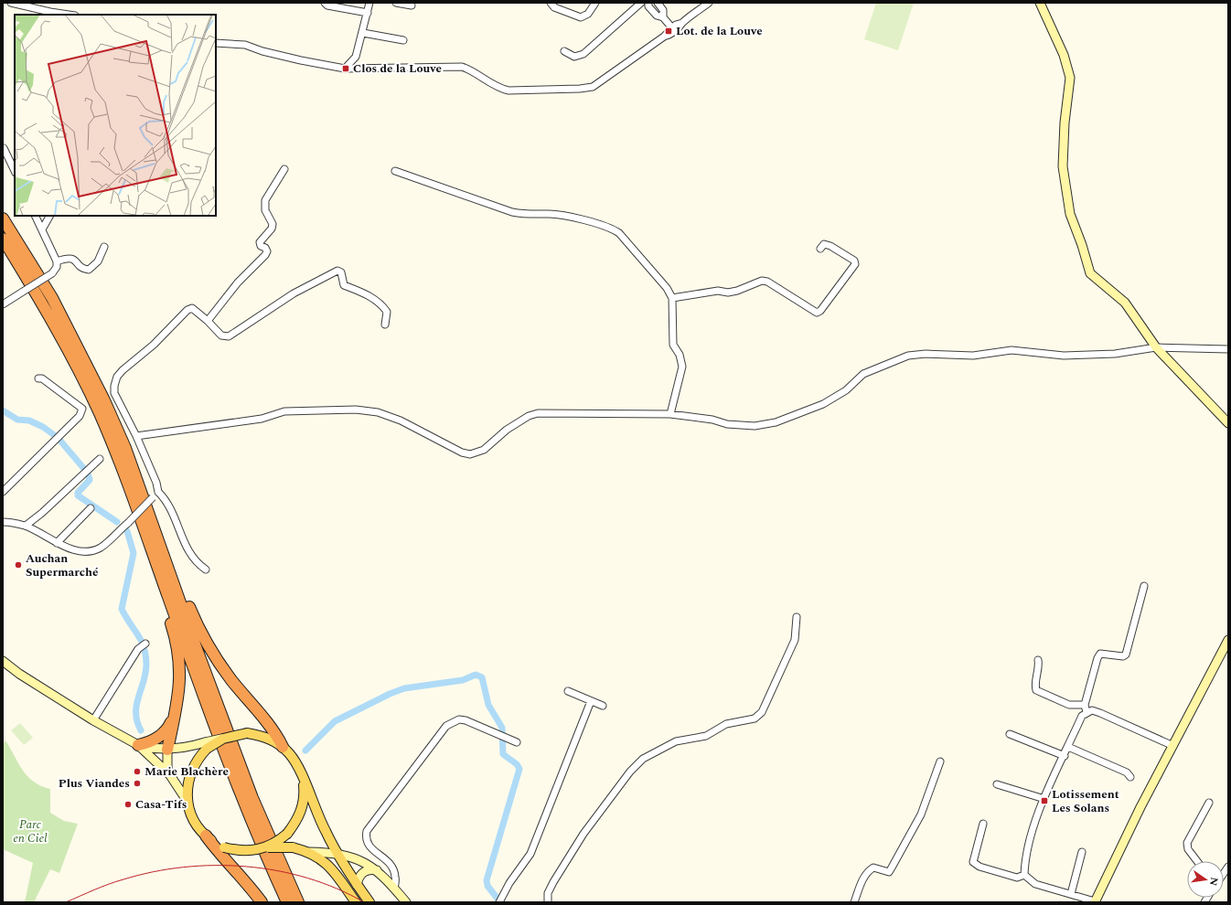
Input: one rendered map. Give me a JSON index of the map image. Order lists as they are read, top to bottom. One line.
{"parks":["Parc en Ciel"],"places":{"transit":["Lot. de la Louve","Clos de la Louve","Lotissement Les Solans"],"other":["Auchan Supermarché","Marie Blachère","Plus Viandes","Casa-Tifs"]},"north":"right"}
